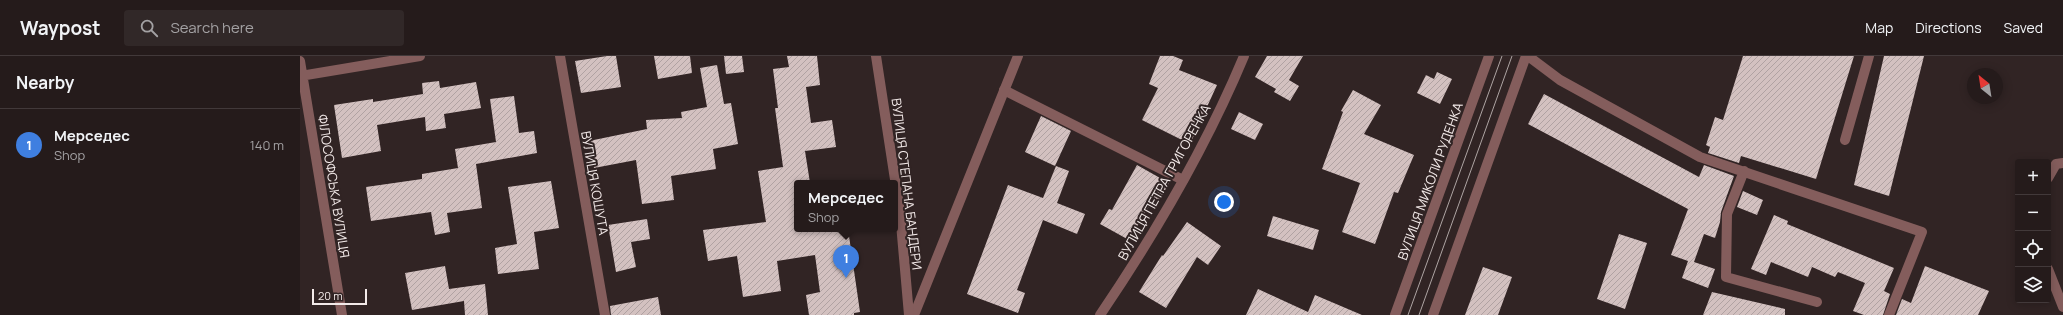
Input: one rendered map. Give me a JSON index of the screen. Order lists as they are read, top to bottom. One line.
{"streets":{"street":["ВУЛИЦЯ МИКОЛИ РУДЕНКА","ВУЛИЦЯ ПЕТРА ГРИГОРЕНКА","ВУЛИЦЯ КОШУТА","ВУЛИЦЯ СТЕПАНА БАНДЕРИ","ФІЛОСОФСЬКА ВУЛИЦЯ"]},"scale_bar":"20 m","north":"top left","page":{"header":"Waypost","search":"Search here","nav":["Map","Directions","Saved"],"heading":"Nearby","list":[{"mark":"1","name":"Мерседес","note":"Shop","value":"140 m"}],"map_buttons":["+","−"],"popup":["Мерседес","Shop"],"pins":"1","scale":"20 m"}}
